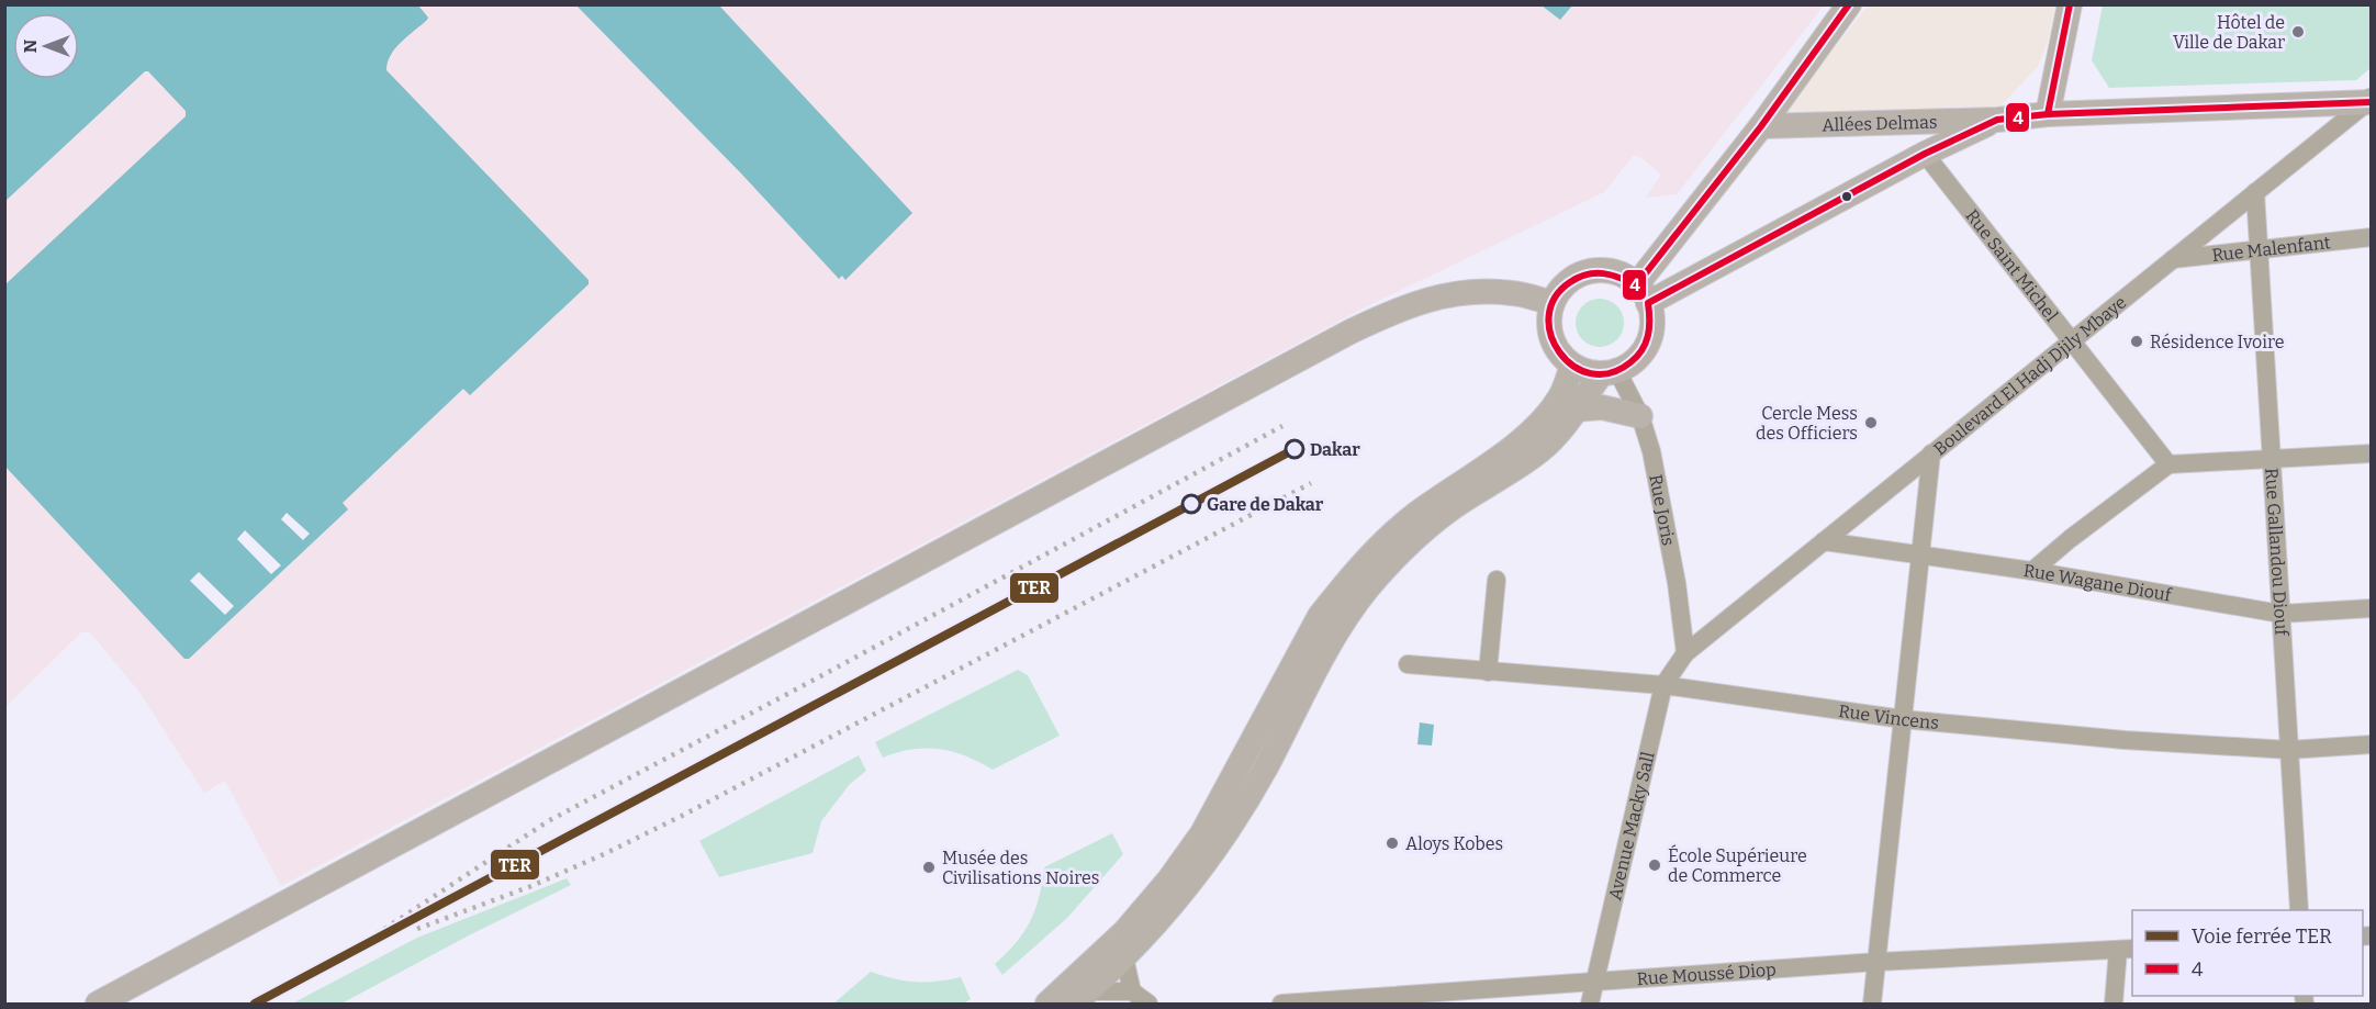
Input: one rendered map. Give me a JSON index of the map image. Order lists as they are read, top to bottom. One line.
{"streets":{"street":["Allées Delmas","Rue Malenfant","Rue Saint Michel","Boulevard El Hadj Djily Mbaye","Rue Joris","Rue Gallandou Diouf","Rue Wagane Diouf","Rue Vincens","Avenue Macky Sall","Rue Moussé Diop"]},"crossings":[["Rue Malenfant","Boulevard El Hadj Djily Mbaye"],["Rue Malenfant","Rue Gallandou Diouf"],["Rue Saint Michel","Boulevard El Hadj Djily Mbaye"],["Boulevard El Hadj Djily Mbaye","Rue Joris"],["Boulevard El Hadj Djily Mbaye","Rue Gallandou Diouf"],["Boulevard El Hadj Djily Mbaye","Rue Wagane Diouf"],["Boulevard El Hadj Djily Mbaye","Avenue Macky Sall"],["Rue Joris","Avenue Macky Sall"],["Rue Gallandou Diouf","Rue Wagane Diouf"],["Rue Gallandou Diouf","Rue Vincens"],["Rue Vincens","Avenue Macky Sall"],["Avenue Macky Sall","Rue Moussé Diop"]],"places":["Hôtel de Ville de Dakar","Résidence Ivoire","Cercle Mess des Officiers","Dakar","Gare de Dakar","Aloys Kobes","École Supérieure de Commerce","Musée des Civilisations Noires"],"lines":["transit line 4","rail line TER"],"legend":["Voie ferrée TER","4"],"north":"left"}
